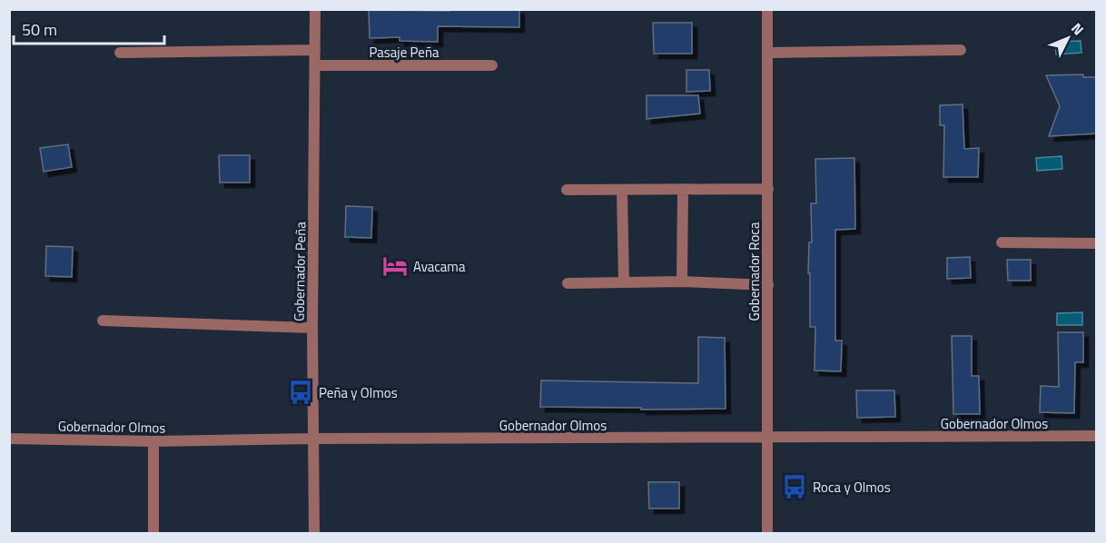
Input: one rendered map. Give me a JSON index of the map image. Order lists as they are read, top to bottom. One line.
{"streets":{"street":["Pasaje Peña","Gobernador Peña","Gobernador Roca","Gobernador Olmos"]},"crossings":[["Pasaje Peña","Gobernador Peña"],["Gobernador Peña","Gobernador Olmos"],["Gobernador Roca","Gobernador Olmos"]],"places":{"hotel":["Avacama"],"bus stop":["Peña y Olmos","Roca y Olmos"]},"scale_bar":"50 m","north":"top right"}
